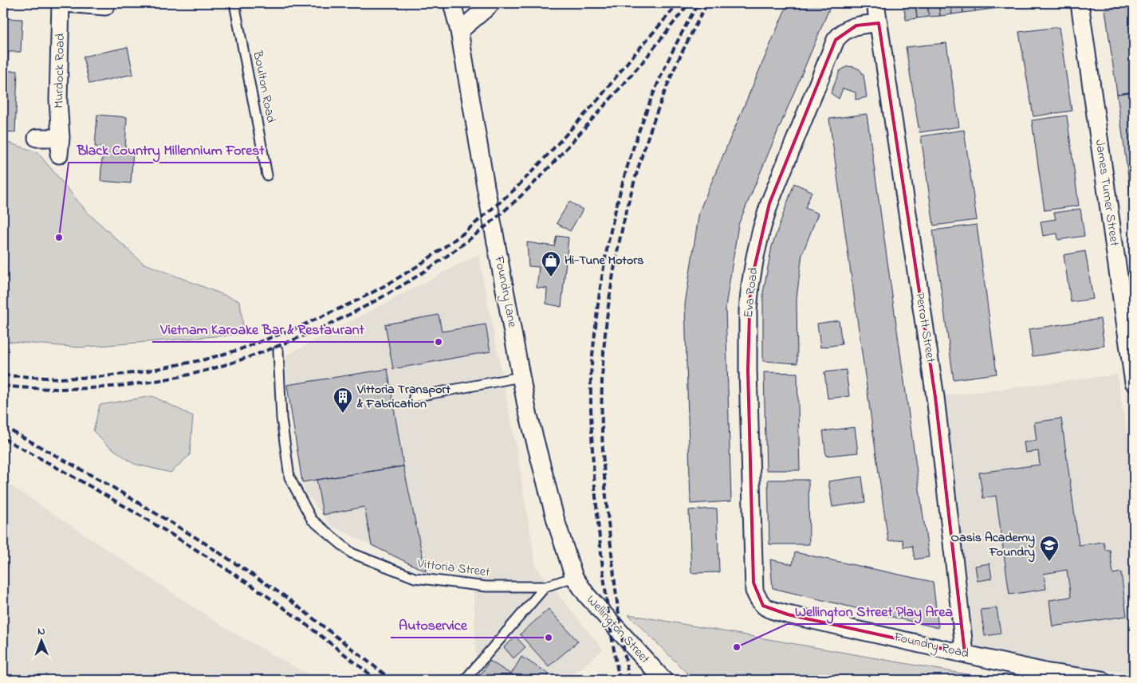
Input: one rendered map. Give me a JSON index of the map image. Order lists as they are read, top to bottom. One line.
{"streets":{"street":["Murdock Road","James Turner Street","Foundry Lane","Eva Road","Perrott Street","Wellington Street","Foundry Road"],"lane":["Boulton Road","Vittoria Street"]},"crossings":[["Foundry Lane","Wellington Street"],["Eva Road","Perrott Street"],["Eva Road","Foundry Road"],["Perrott Street","Foundry Road"]],"places":{"other":["Black Country Millennium Forest","Vietnam Karoake Bar & Restaurant","Autoservice","Wellington Street Play Area"],"shop":["Hi-Tune Motors"],"building":["Vittoria Transport & Fabrication"],"school or university":["Oasis Academy Foundry"]},"north":"top"}
